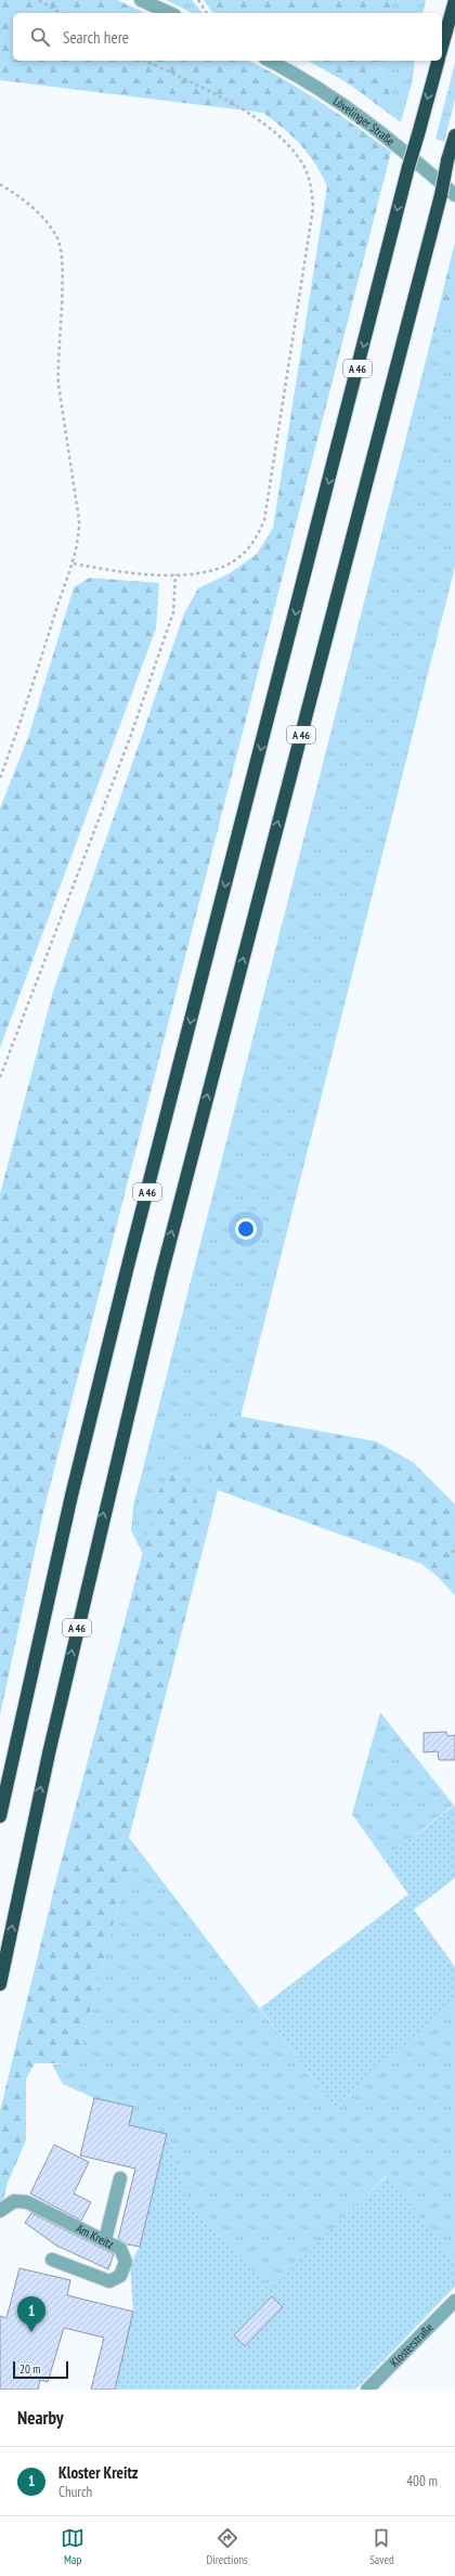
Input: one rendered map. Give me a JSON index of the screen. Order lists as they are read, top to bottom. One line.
{"streets":{"highway":["A 46"],"street":["Lövelinger Straße","Am Kreitz","Klosterstraße"]},"scale_bar":"20 m","page":{"search":"Search here","pins":"1","scale":"20 m","heading":"Nearby","list":[{"mark":"1","name":"Kloster Kreitz","note":"Church","value":"400 m"}],"nav":["Map","Directions","Saved"]}}
